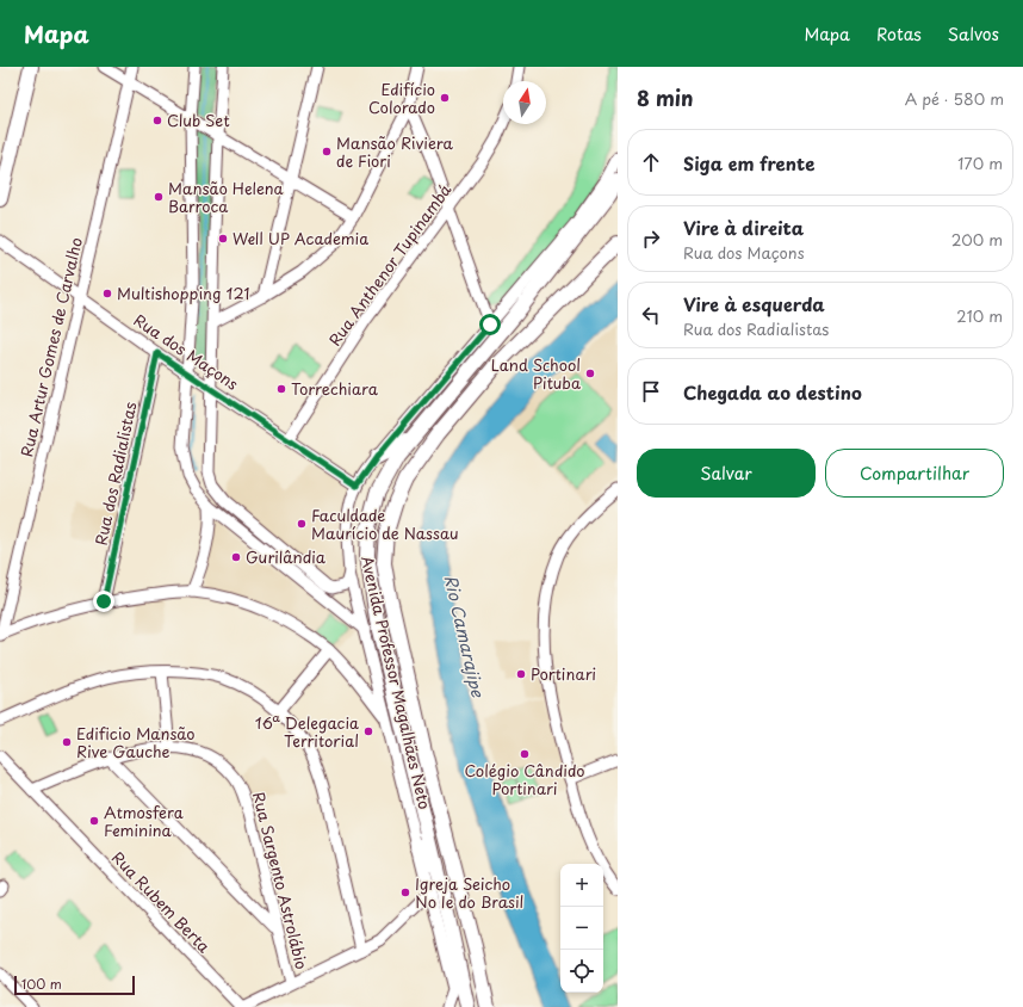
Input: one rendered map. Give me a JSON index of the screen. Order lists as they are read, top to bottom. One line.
{"streets":{"main road":["Avenida Professor Magalhães Neto"],"street":["Rua Anthenor Tupinambá","Rua Artur Gomes de Carvalho","Rua dos Maçons","Rua dos Radialistas","Rua Sargento Astrolábio","Rua Rubem Berta"]},"crossings":[["Rua Anthenor Tupinambá","Rua dos Maçons"],["Rua Artur Gomes de Carvalho","Rua dos Maçons"],["Rua dos Maçons","Rua dos Radialistas"],["Rua dos Maçons","Avenida Professor Magalhães Neto"],["Rua Sargento Astrolábio","Rua Rubem Berta"]],"water":["Rio Camarajipe"],"places":["Edifício Colorado","Club Set","Mansão Riviera de Fiori","Mansão Helena Barroca","Well UP Academia","Multishopping 121","Land School Pituba","Torrechiara","Faculdade Maurício de Nassau","Gurilândia","Portinari","16ª Delegacia Territorial","Edificio Mansão Rive Gauche","Colégio Cândido Portinari","Atmosfera Feminina","Igreja Seicho No Ie do Brasil"],"scale_bar":"100 m","north":"top","page":{"header":"Mapa","nav":["Mapa","Rotas","Salvos"],"heading":["8 min","A pé · 580 m"],"list":[["Siga em frente","170 m"],["Vire à direita","Rua dos Maçons","200 m"],["Vire à esquerda","Rua dos Radialistas","210 m"],"Chegada ao destino"],"buttons":["Salvar","Compartilhar"],"map_buttons":["+","−"],"scale":"100 m"}}
